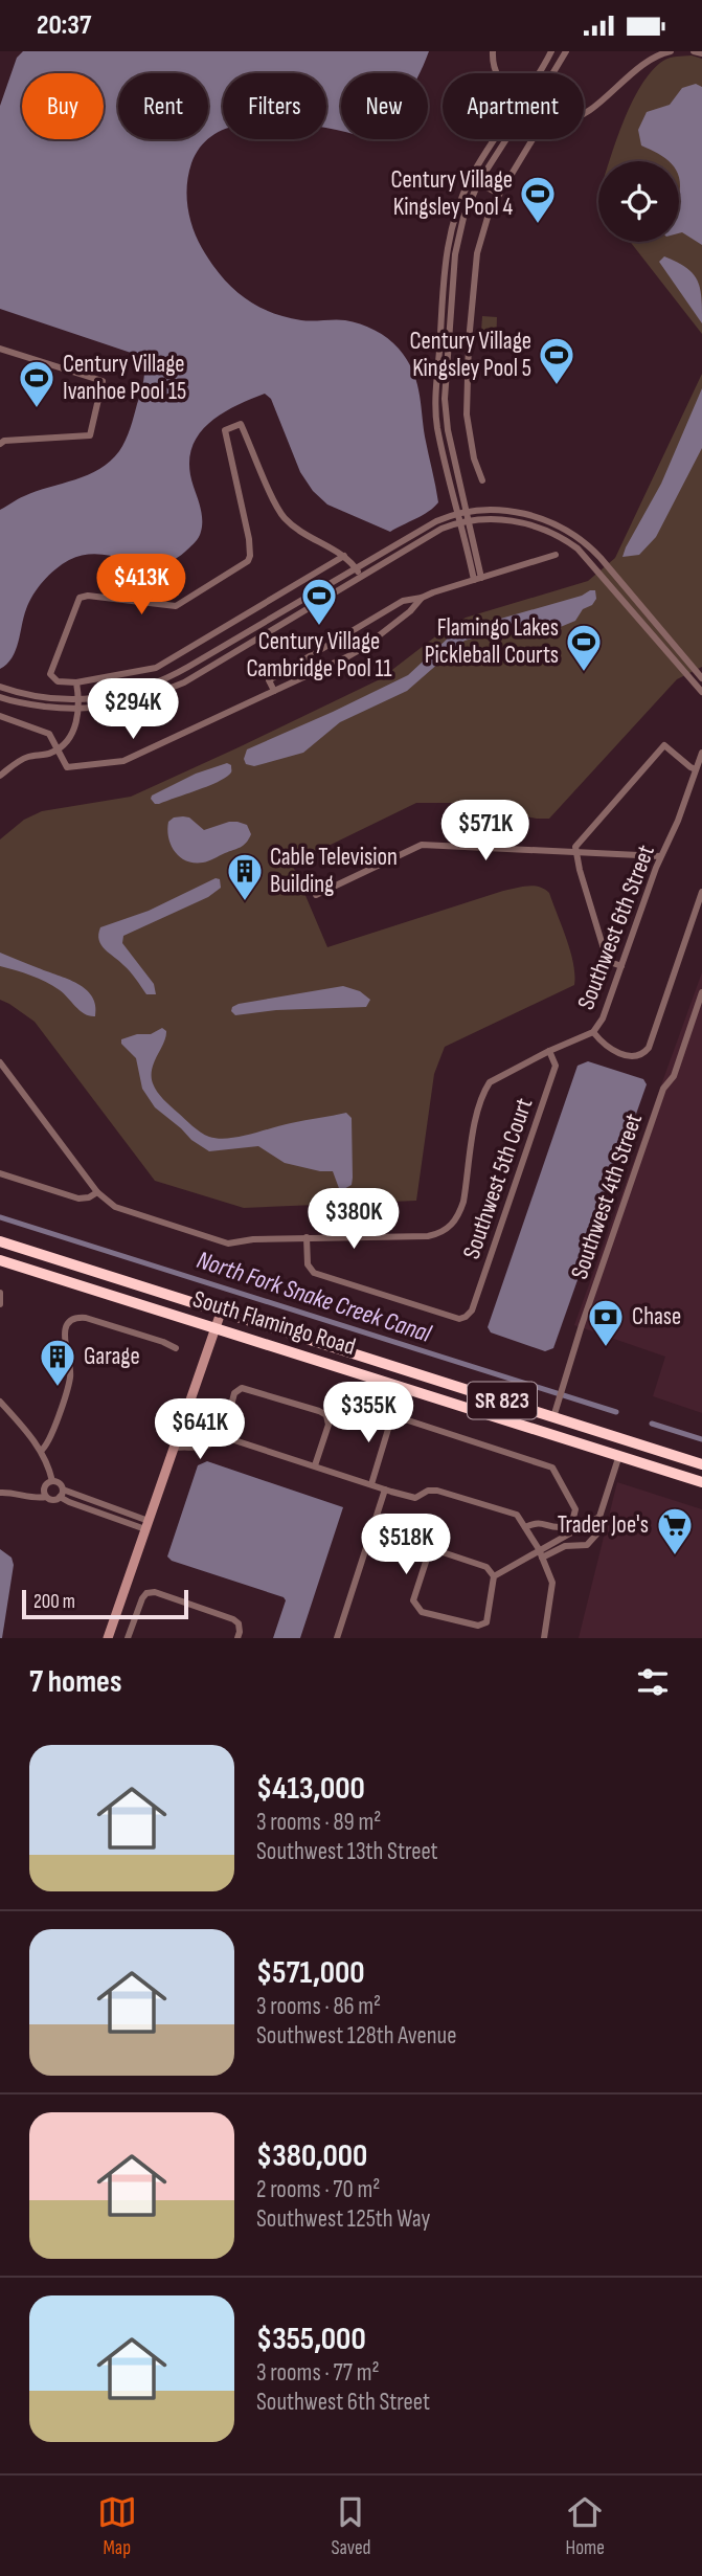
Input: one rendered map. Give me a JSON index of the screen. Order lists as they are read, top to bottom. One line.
{"streets":{"highway":["South Flamingo Road","SR 823"],"street":["Southwest 6th Street","Southwest 5th Court","Southwest 4th Street"]},"crossings":[["Southwest 6th Street","Southwest 5th Court"],["Southwest 4th Street","South Flamingo Road"]],"water":["North Fork Snake Creek Canal"],"places":{"sports":["Century Village Kingsley Pool 4","Century Village Kingsley Pool 5","Century Village Ivanhoe Pool 15","Century Village Cambridge Pool 11","Flamingo Lakes Pickleball Courts"],"building":["Cable Television Building","Garage"],"bank":["Chase"],"supermarket":["Trader Joe's"]},"scale_bar":"200 m","page":{"status":"20:37","chip":["Buy","Rent","Filters","New","Apartment"],"price":["$413K","$294K","$571K","$380K","$355K","$641K","$518K"],"scale":"200 m","heading":"7 homes","list":[{"name":"$413,000","note":"3 rooms · 89 m² · Southwest 13th Street"},{"name":"$571,000","note":"3 rooms · 86 m² · Southwest 128th Avenue"},{"name":"$380,000","note":"2 rooms · 70 m² · Southwest 125th Way"},{"name":"$355,000","note":"3 rooms · 77 m² · Southwest 6th Street"}],"tabs":["Map","Saved","Home"]}}
